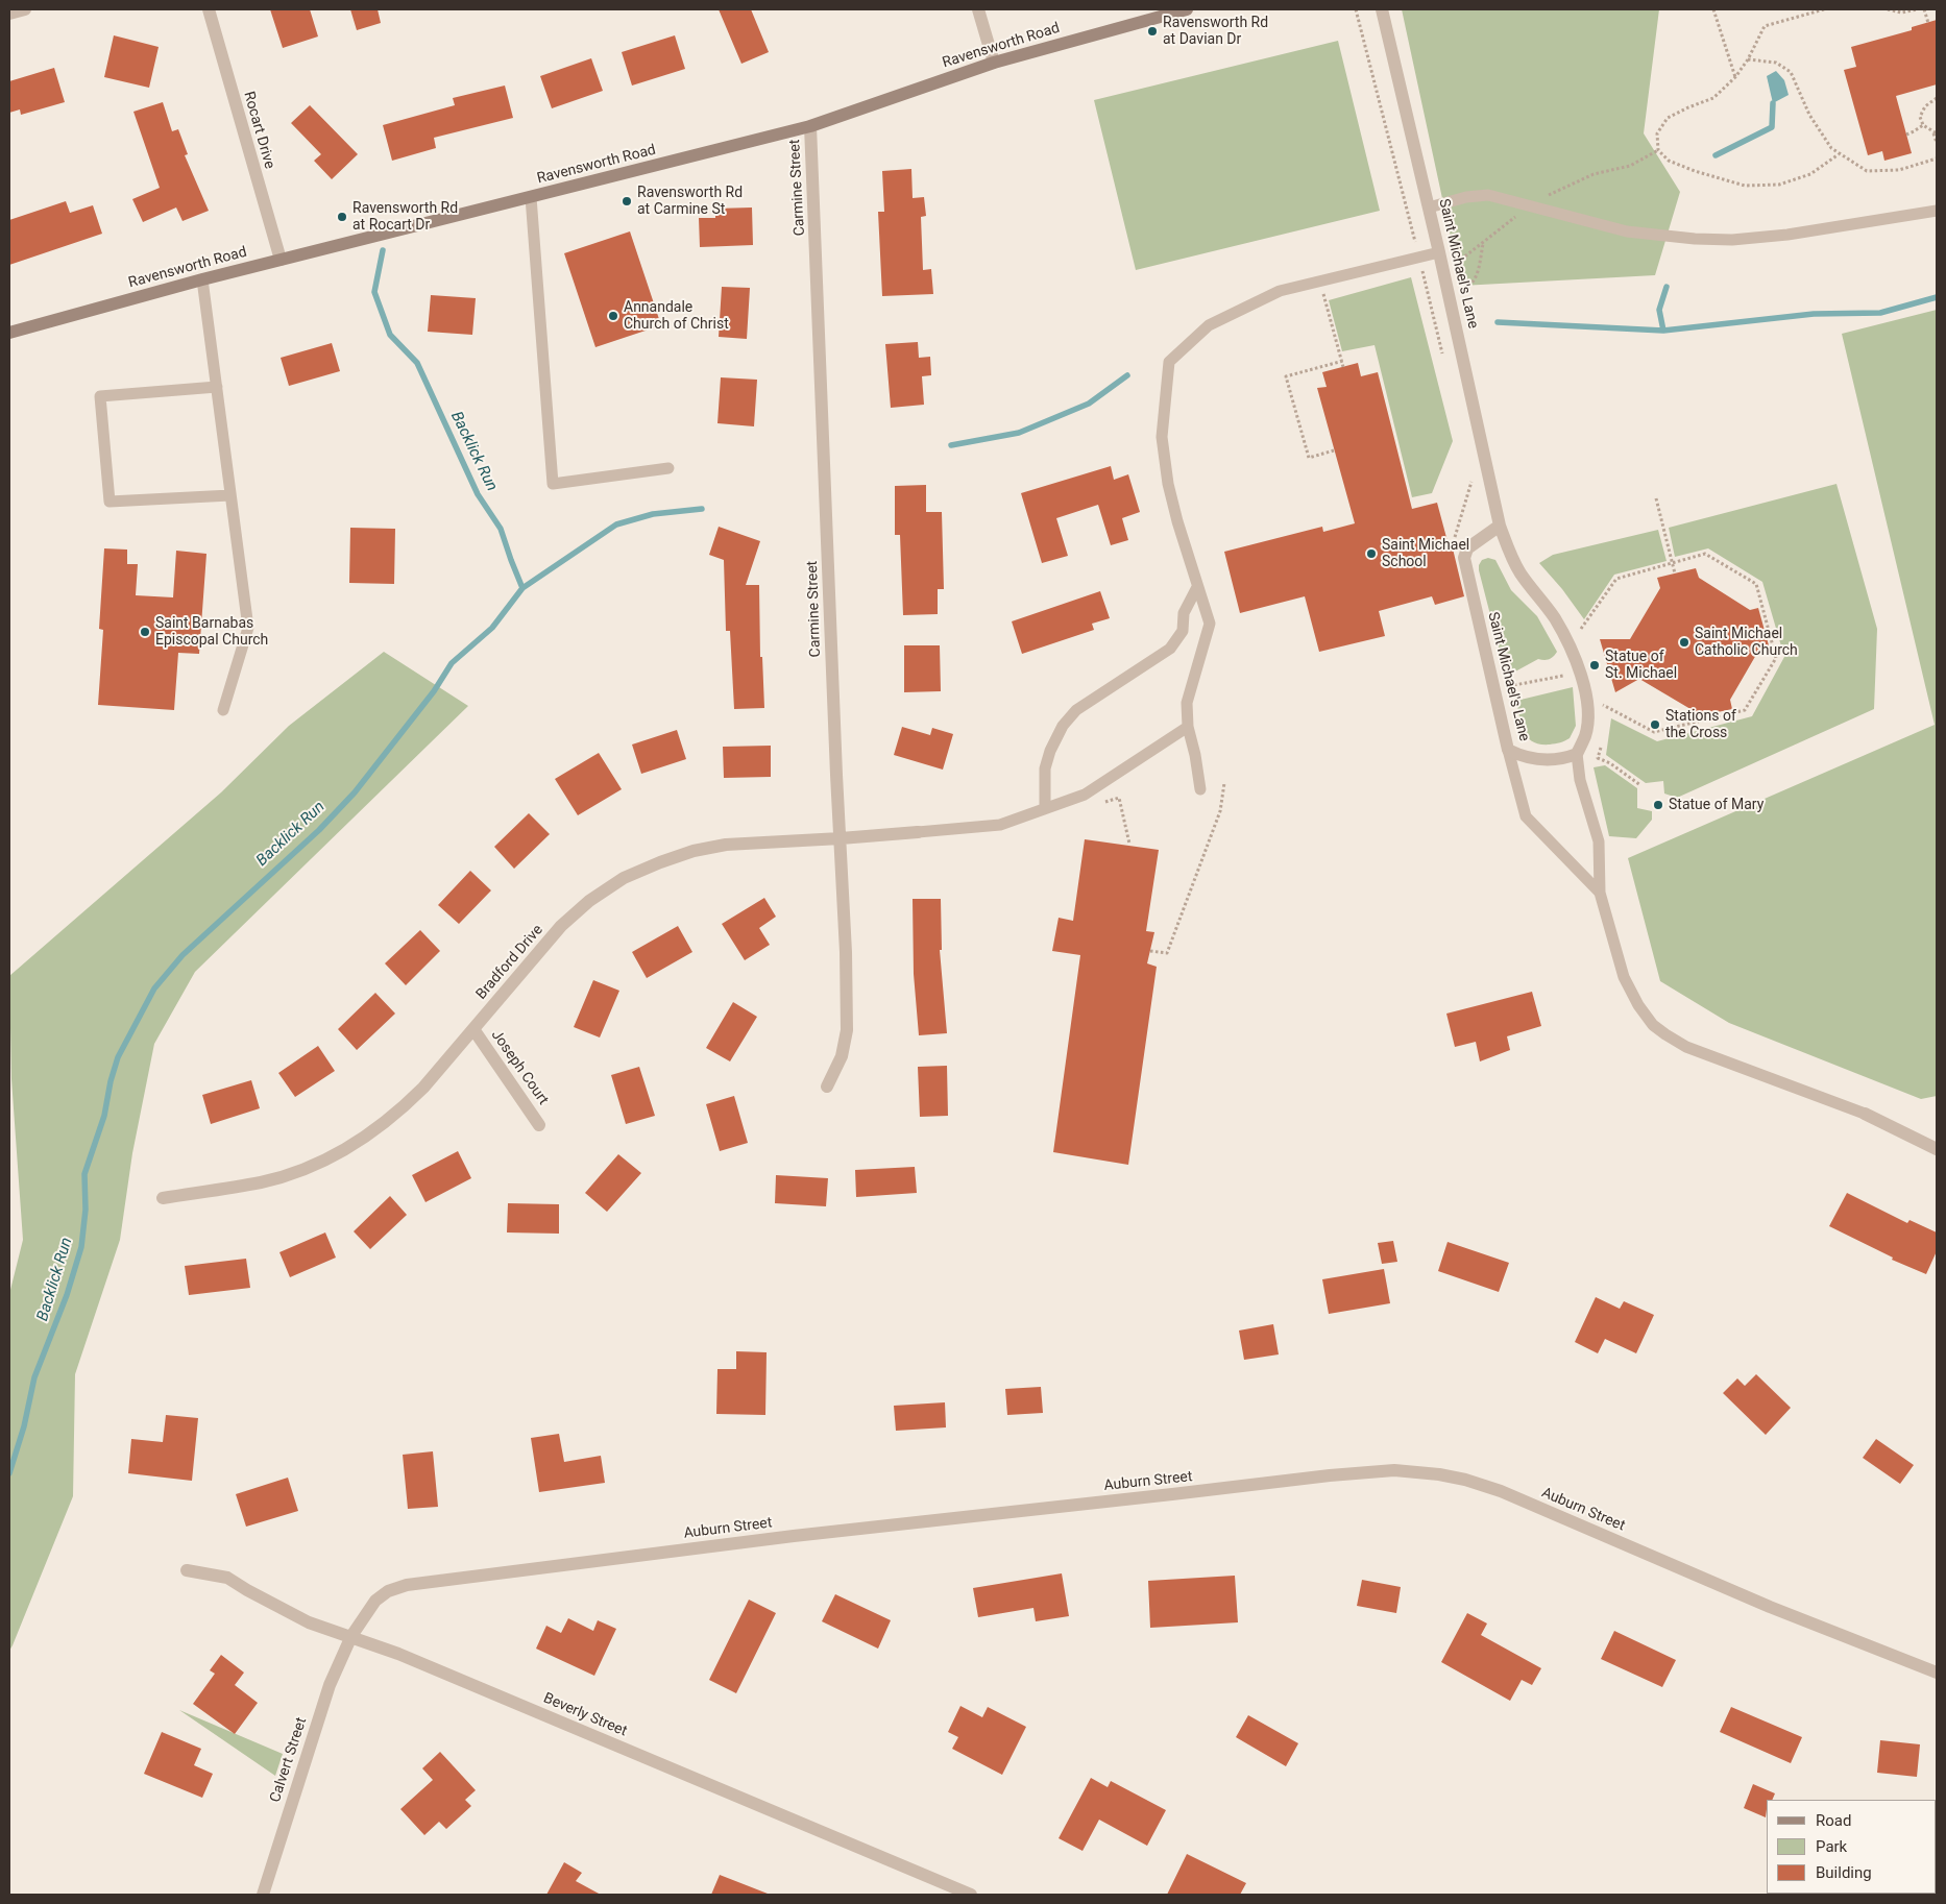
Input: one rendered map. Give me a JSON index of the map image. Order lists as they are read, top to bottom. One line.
{"streets":{"main road":["Ravensworth Road"],"street":["Rocart Drive","Carmine Street","Saint Michael's Lane","Bradford Drive","Joseph Court","Auburn Street","Beverly Street","Calvert Street"]},"crossings":[["Ravensworth Road","Rocart Drive"],["Ravensworth Road","Carmine Street"],["Carmine Street","Bradford Drive"],["Bradford Drive","Joseph Court"],["Auburn Street","Beverly Street"],["Auburn Street","Calvert Street"],["Beverly Street","Calvert Street"]],"water":["Backlick Run"],"places":["Ravensworth Rd at Davian Dr","Ravensworth Rd at Carmine St","Ravensworth Rd at Rocart Dr","Annandale Church of Christ","Saint Michael School","Saint Barnabas Episcopal Church","Saint Michael Catholic Church","Statue of St. Michael","Stations of the Cross","Statue of Mary"],"legend":["Road","Park","Building"]}
